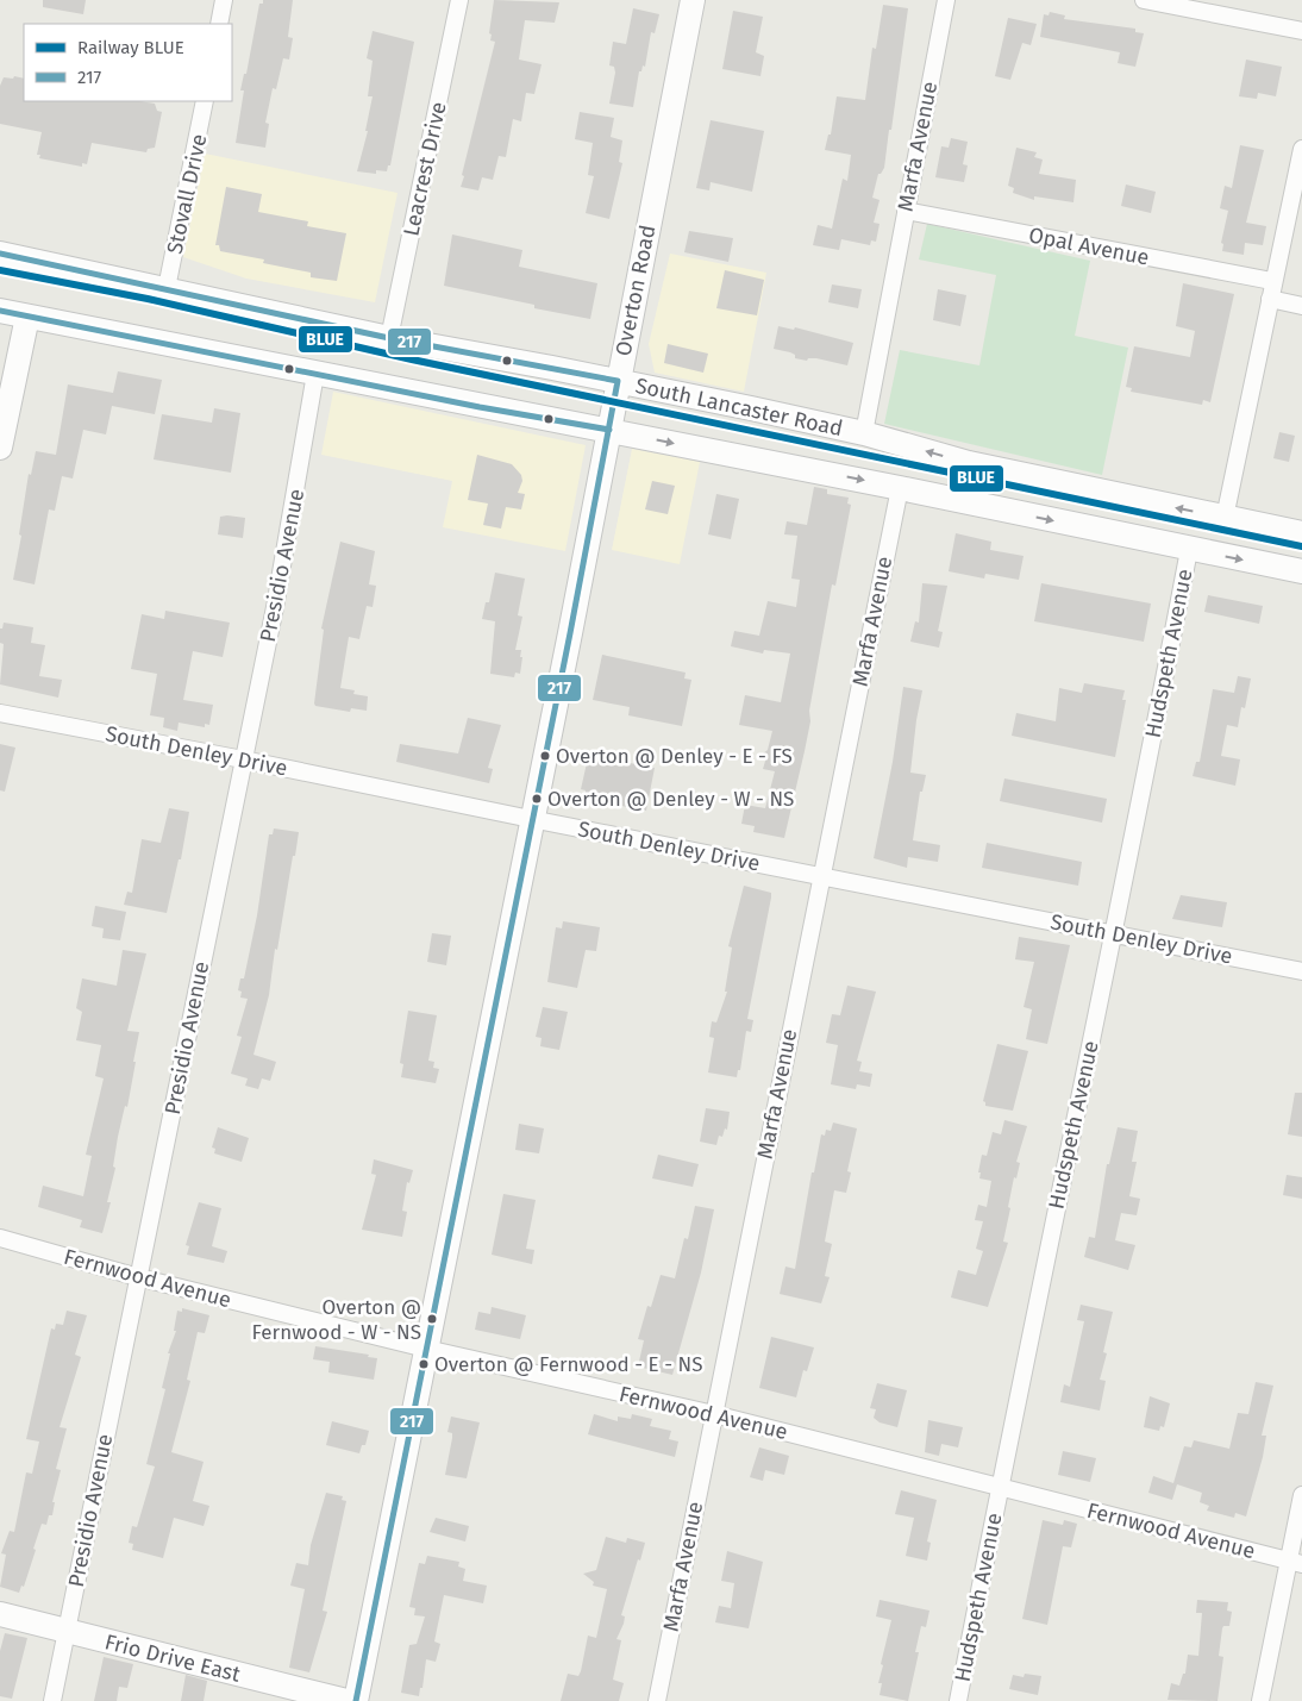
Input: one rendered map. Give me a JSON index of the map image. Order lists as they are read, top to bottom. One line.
{"streets":{"main road":["Overton Road","South Lancaster Road","Frio Drive East"],"street":["Marfa Avenue","Leacrest Drive","Stovall Drive","Opal Avenue","Presidio Avenue","Hudspeth Avenue","South Denley Drive","Fernwood Avenue"]},"crossings":[["Marfa Avenue","Opal Avenue"],["Marfa Avenue","South Lancaster Road"],["Marfa Avenue","South Denley Drive"],["Marfa Avenue","Fernwood Avenue"],["Leacrest Drive","South Lancaster Road"],["Stovall Drive","South Lancaster Road"],["Overton Road","South Lancaster Road"],["Overton Road","South Denley Drive"],["Overton Road","Fernwood Avenue"],["Presidio Avenue","South Denley Drive"],["Presidio Avenue","Fernwood Avenue"],["Presidio Avenue","Frio Drive East"],["Hudspeth Avenue","South Denley Drive"],["Hudspeth Avenue","Fernwood Avenue"]],"places":["Overton @ Denley - E - FS","Overton @ Denley - W - NS","Overton @ Fernwood - W - NS","Overton @ Fernwood - E - NS"],"lines":["transit line 217","rail line BLUE"],"legend":["Railway BLUE","217"]}
